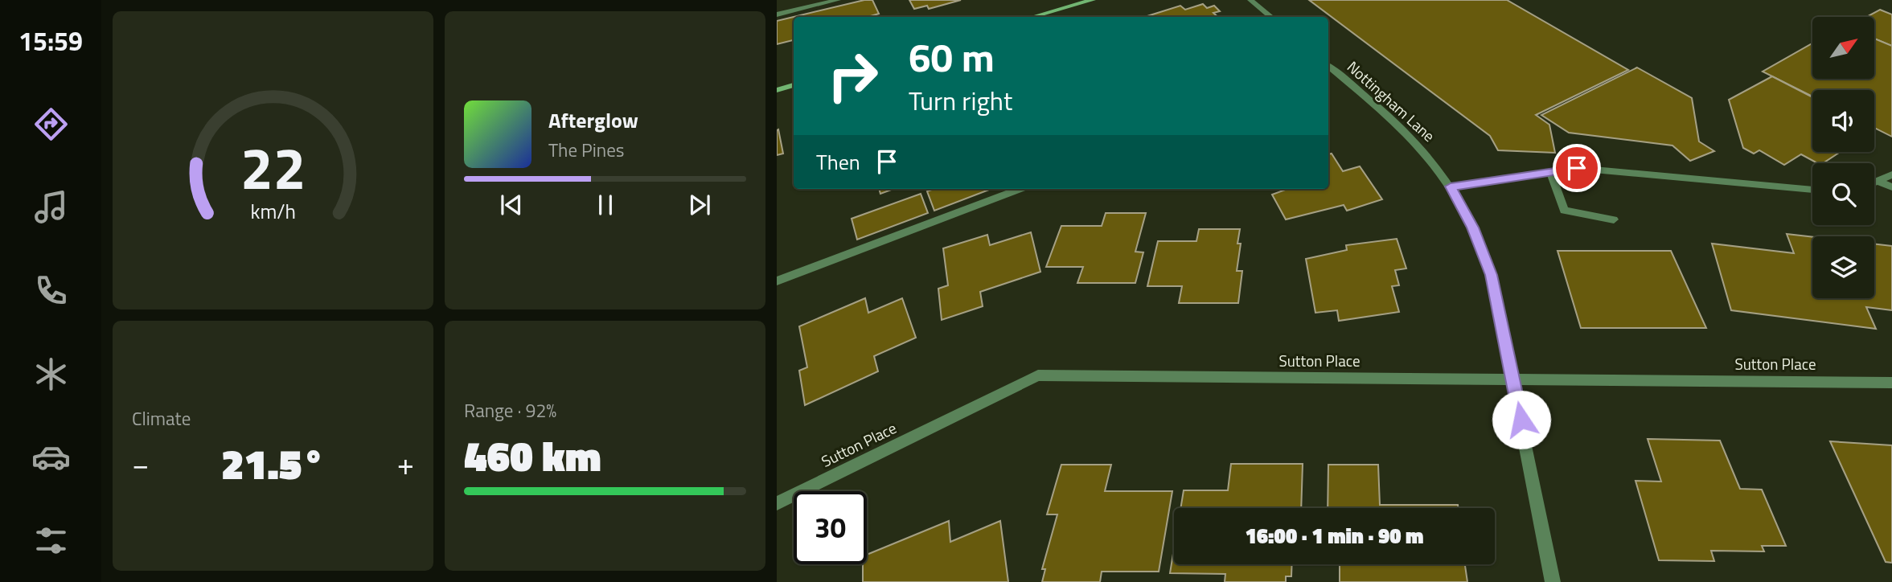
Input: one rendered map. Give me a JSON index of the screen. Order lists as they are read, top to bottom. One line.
{"streets":{"street":["Nottingham Lane","Sutton Place"]},"crossings":[["Nottingham Lane","Sutton Place"]],"north":"top right","page":{"tabs":"15:59","turn":["60 m","Turn right"],"song":["Afterglow","The Pines"],"then":"Then","tile":["Climate",["Range · 92%","460 km"]],"heat":["−","21.5°","+"],"limit":"30","trip":"16:00 · 1 min · 90 m","gauge":["22","km/h"]}}
